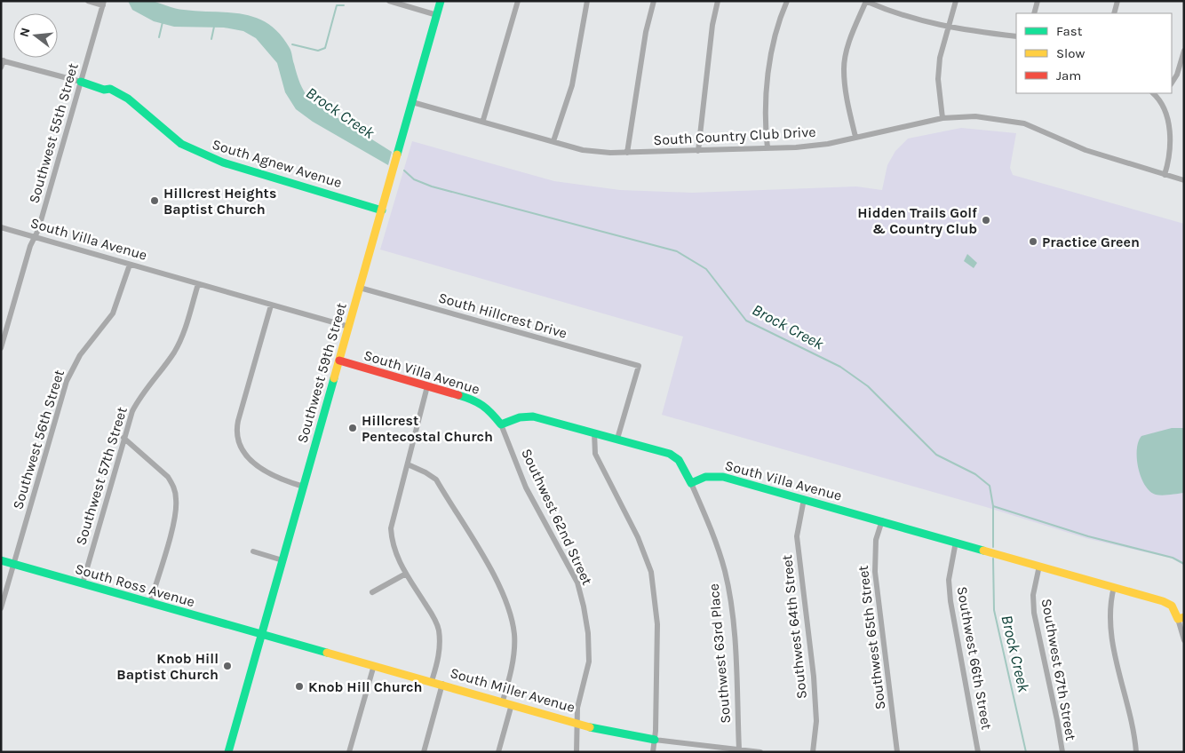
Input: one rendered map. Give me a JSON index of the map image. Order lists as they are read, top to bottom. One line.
{"streets":{"street":["Southwest 55th Street","South Country Club Drive","South Agnew Avenue","South Villa Avenue","South Hillcrest Drive","Southwest 59th Street","Southwest 56th Street","Southwest 57th Street","Southwest 62nd Street","South Ross Avenue","Southwest 64th Street","Southwest 65th Street","Southwest 63rd Place","Southwest 66th Street","Southwest 67th Street","South Miller Avenue"]},"crossings":[["Southwest 55th Street","South Agnew Avenue"],["Southwest 55th Street","South Villa Avenue"],["South Country Club Drive","Southwest 59th Street"],["South Agnew Avenue","Southwest 59th Street"],["South Villa Avenue","Southwest 59th Street"],["South Villa Avenue","Southwest 56th Street"],["South Villa Avenue","Southwest 57th Street"],["South Villa Avenue","Southwest 62nd Street"],["South Villa Avenue","Southwest 64th Street"],["South Villa Avenue","Southwest 65th Street"],["South Villa Avenue","Southwest 63rd Place"],["South Villa Avenue","Southwest 66th Street"],["South Villa Avenue","Southwest 67th Street"],["South Hillcrest Drive","Southwest 59th Street"],["Southwest 59th Street","South Ross Avenue"],["Southwest 59th Street","South Miller Avenue"],["Southwest 56th Street","South Ross Avenue"],["Southwest 57th Street","South Ross Avenue"],["Southwest 62nd Street","South Miller Avenue"],["South Ross Avenue","South Miller Avenue"],["Southwest 63rd Place","South Miller Avenue"]],"water":["Brock Creek"],"places":["Hillcrest Heights Baptist Church","Hidden Trails Golf & Country Club","Practice Green","Hillcrest Pentecostal Church","Knob Hill Baptist Church","Knob Hill Church"],"legend":["Fast","Slow","Jam"],"north":"left"}
